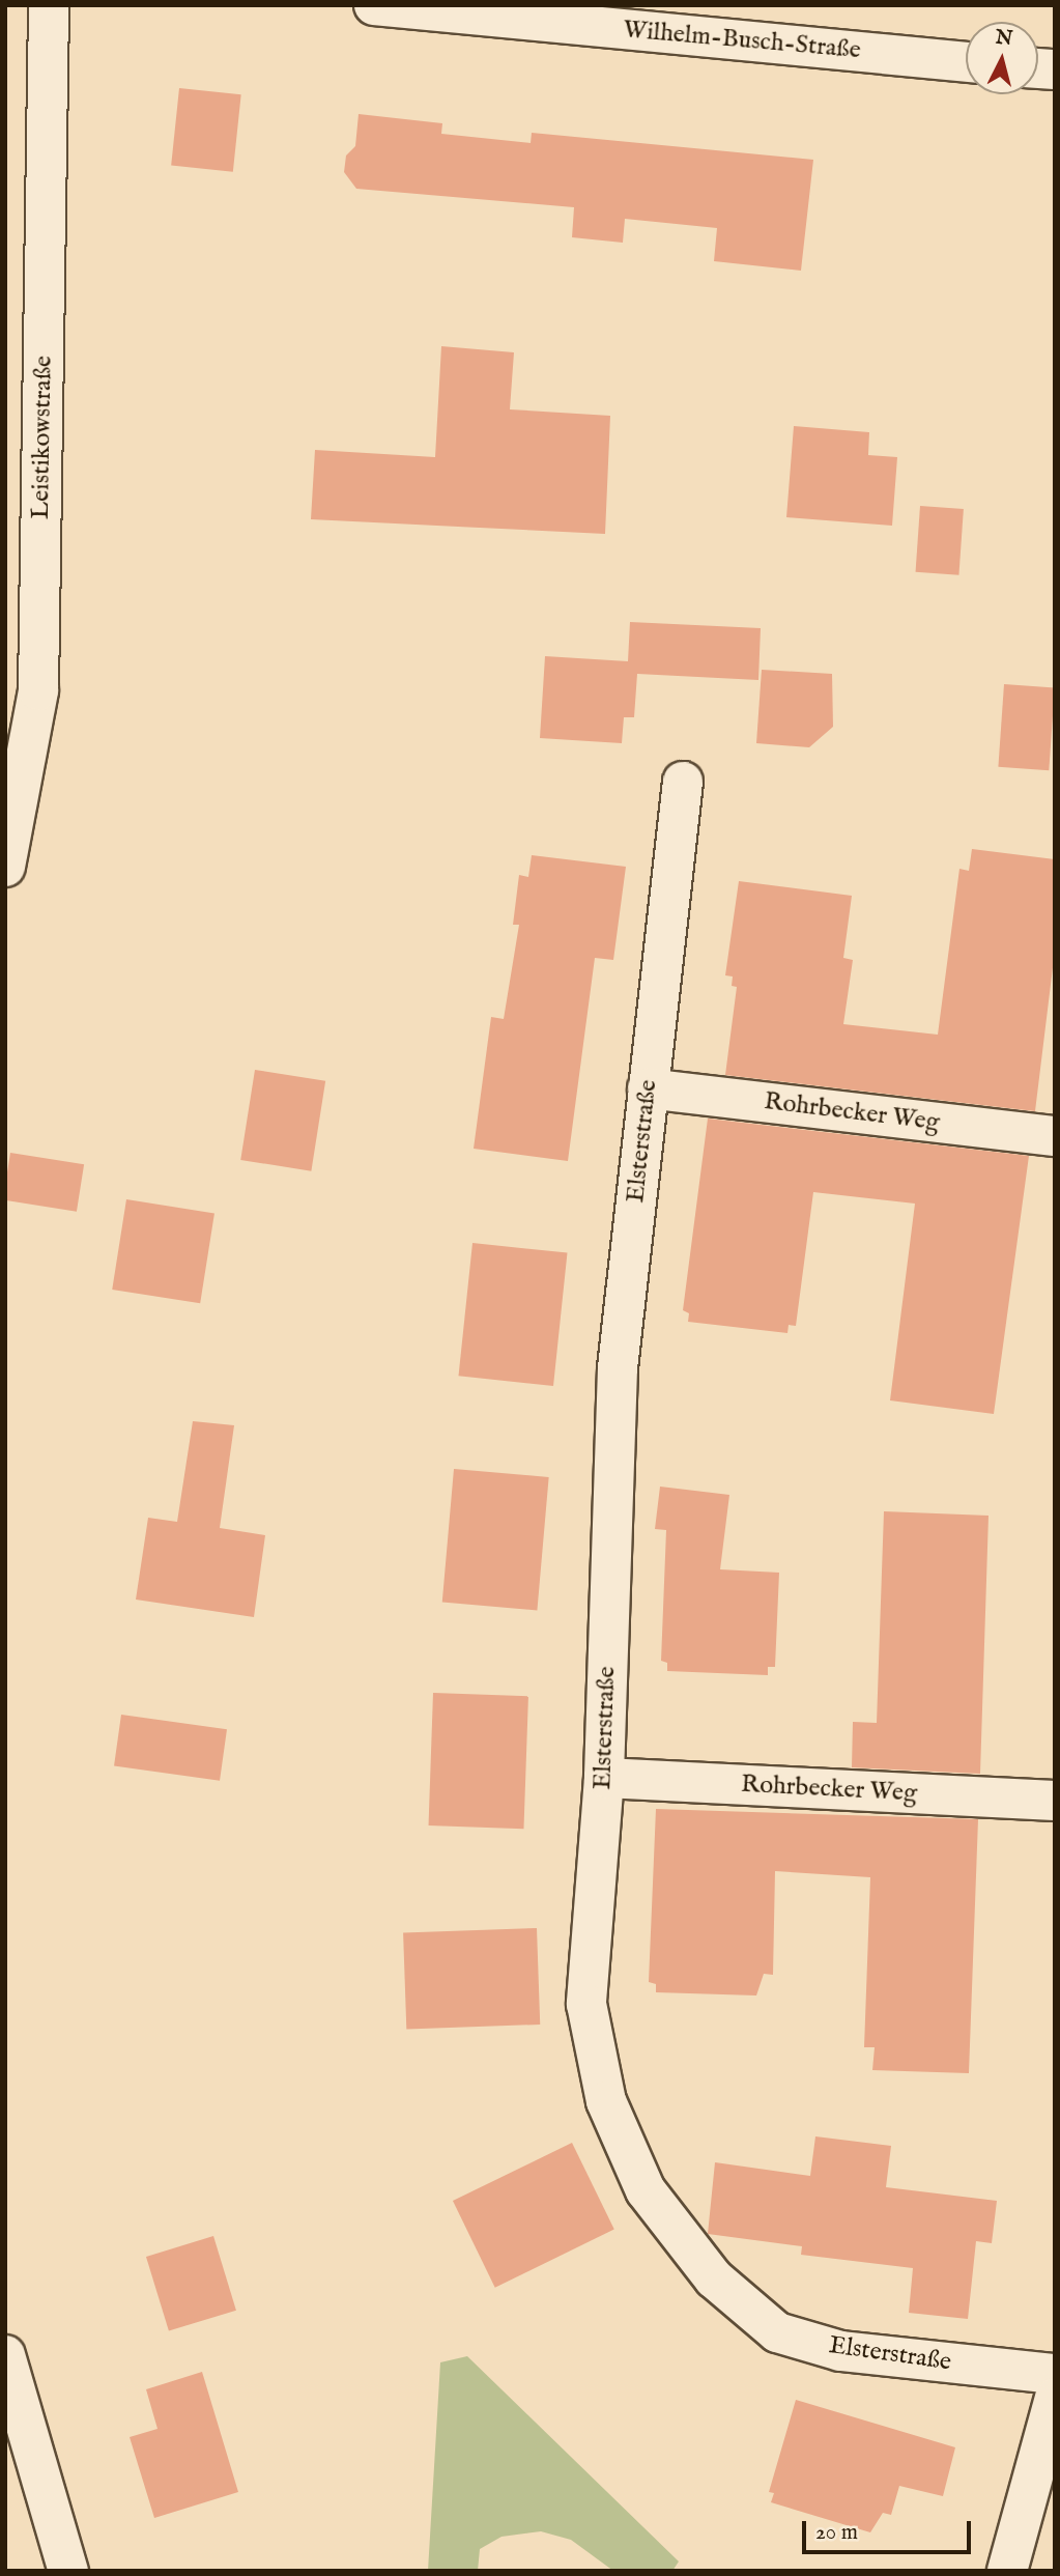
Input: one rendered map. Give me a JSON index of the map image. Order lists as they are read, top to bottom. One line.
{"streets":{"street":["Wilhelm-Busch-Straße","Leistikowstraße","Rohrbecker Weg","Elsterstraße"]},"crossings":[["Rohrbecker Weg","Elsterstraße"]],"scale_bar":"20 m","north":"top"}
